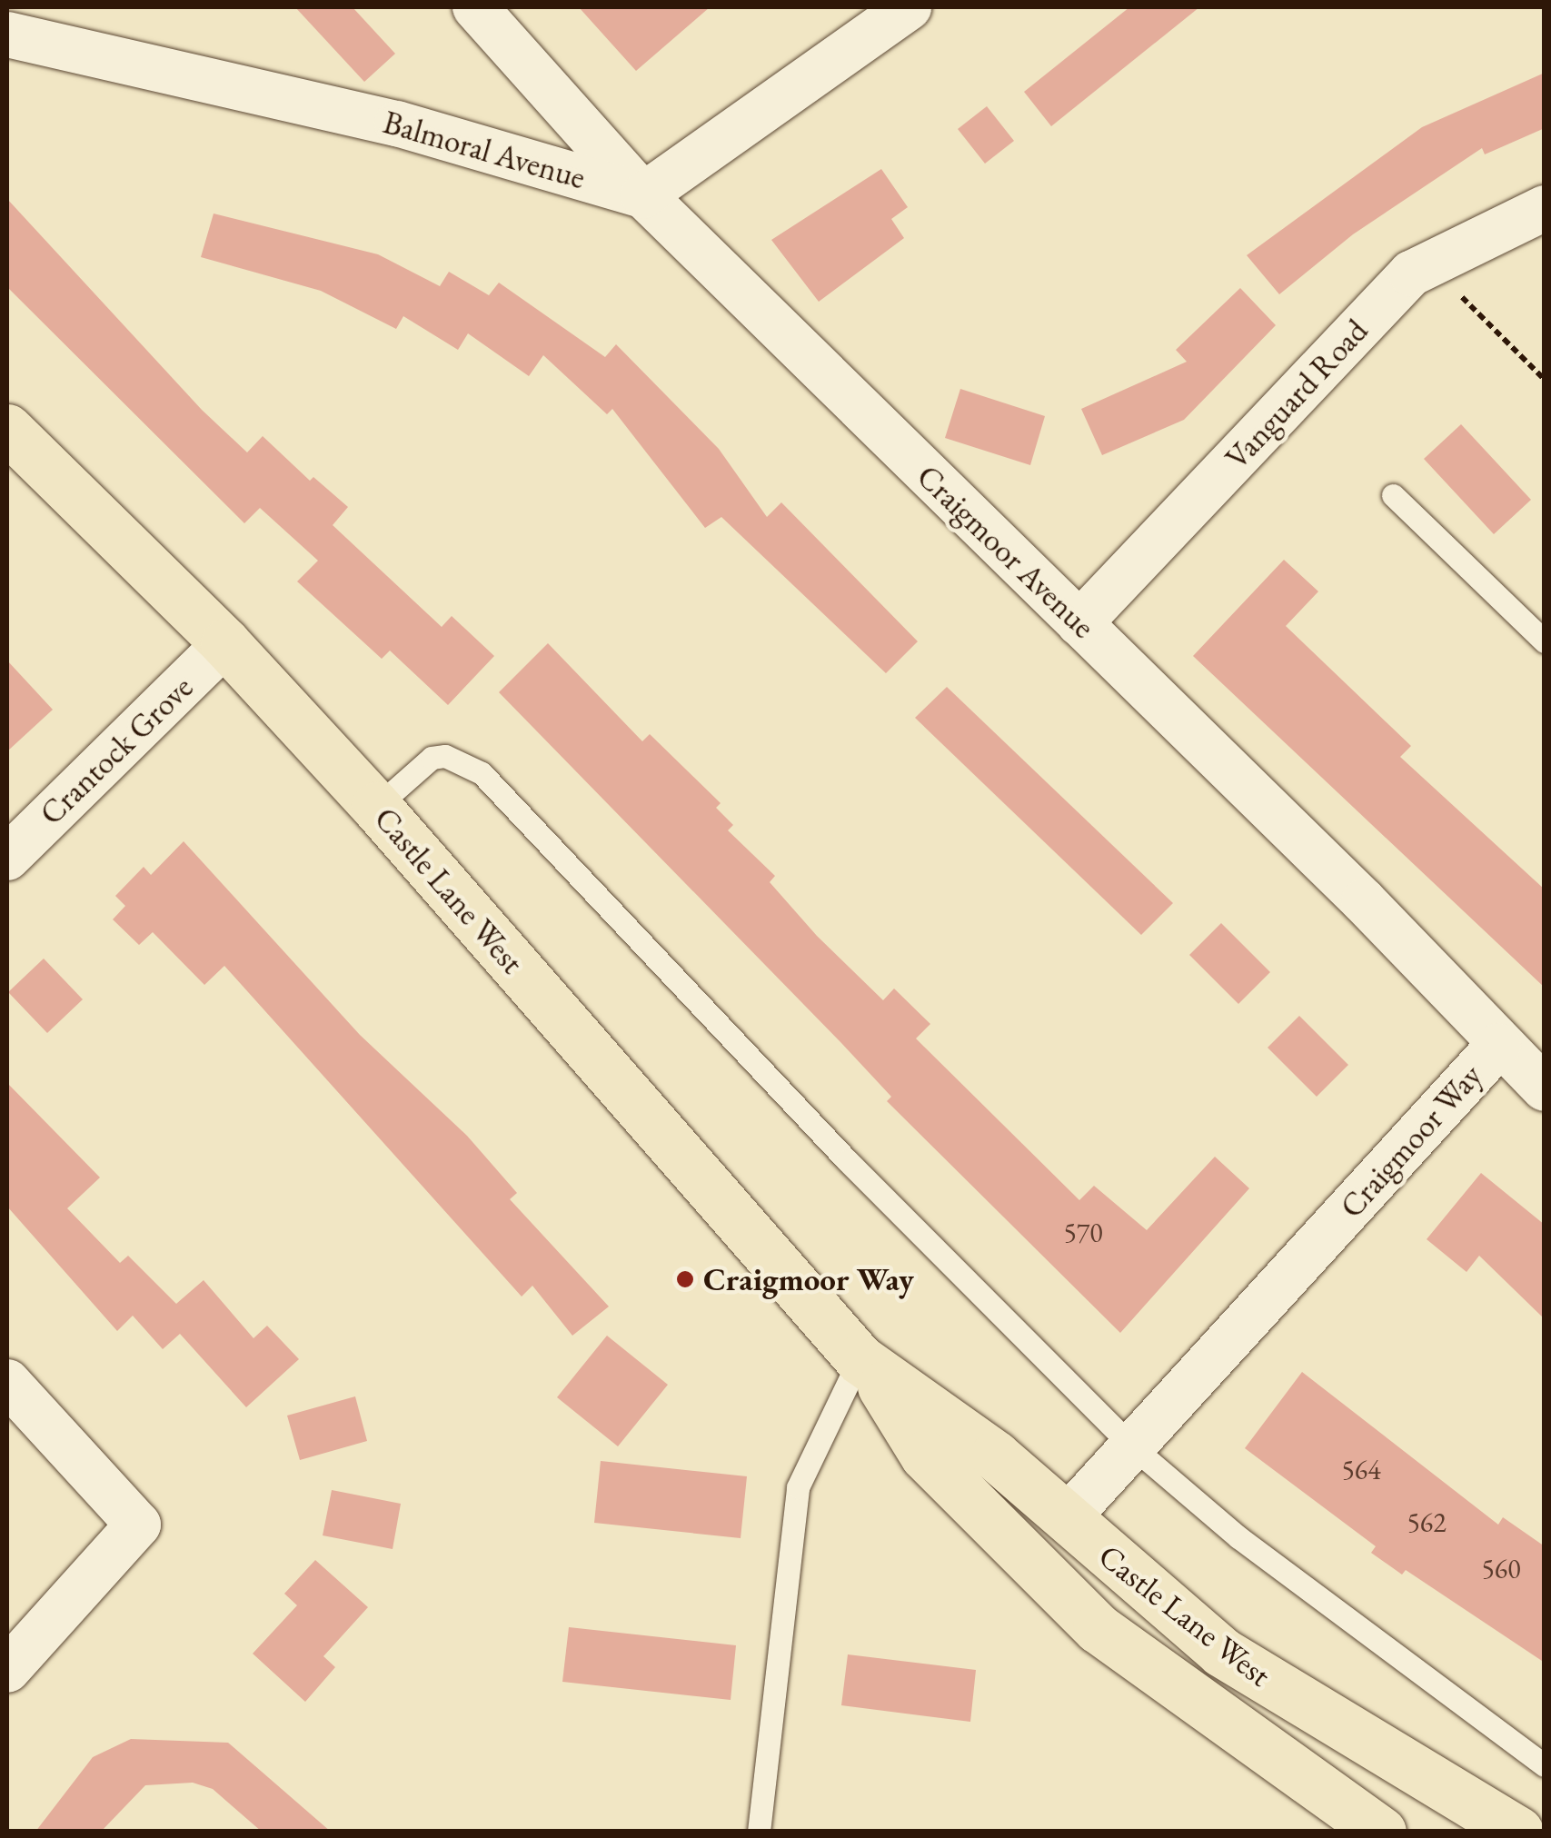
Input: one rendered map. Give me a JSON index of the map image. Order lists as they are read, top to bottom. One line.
{"streets":{"main road":["Castle Lane West"],"street":["Balmoral Avenue","Vanguard Road","Craigmoor Avenue","Crantock Grove","Craigmoor Way"]},"crossings":[["Balmoral Avenue","Craigmoor Avenue"],["Vanguard Road","Craigmoor Avenue"],["Craigmoor Avenue","Craigmoor Way"],["Crantock Grove","Castle Lane West"],["Castle Lane West","Craigmoor Way"]],"places":["Craigmoor Way"],"house_numbers":["570","564","562","560"]}
